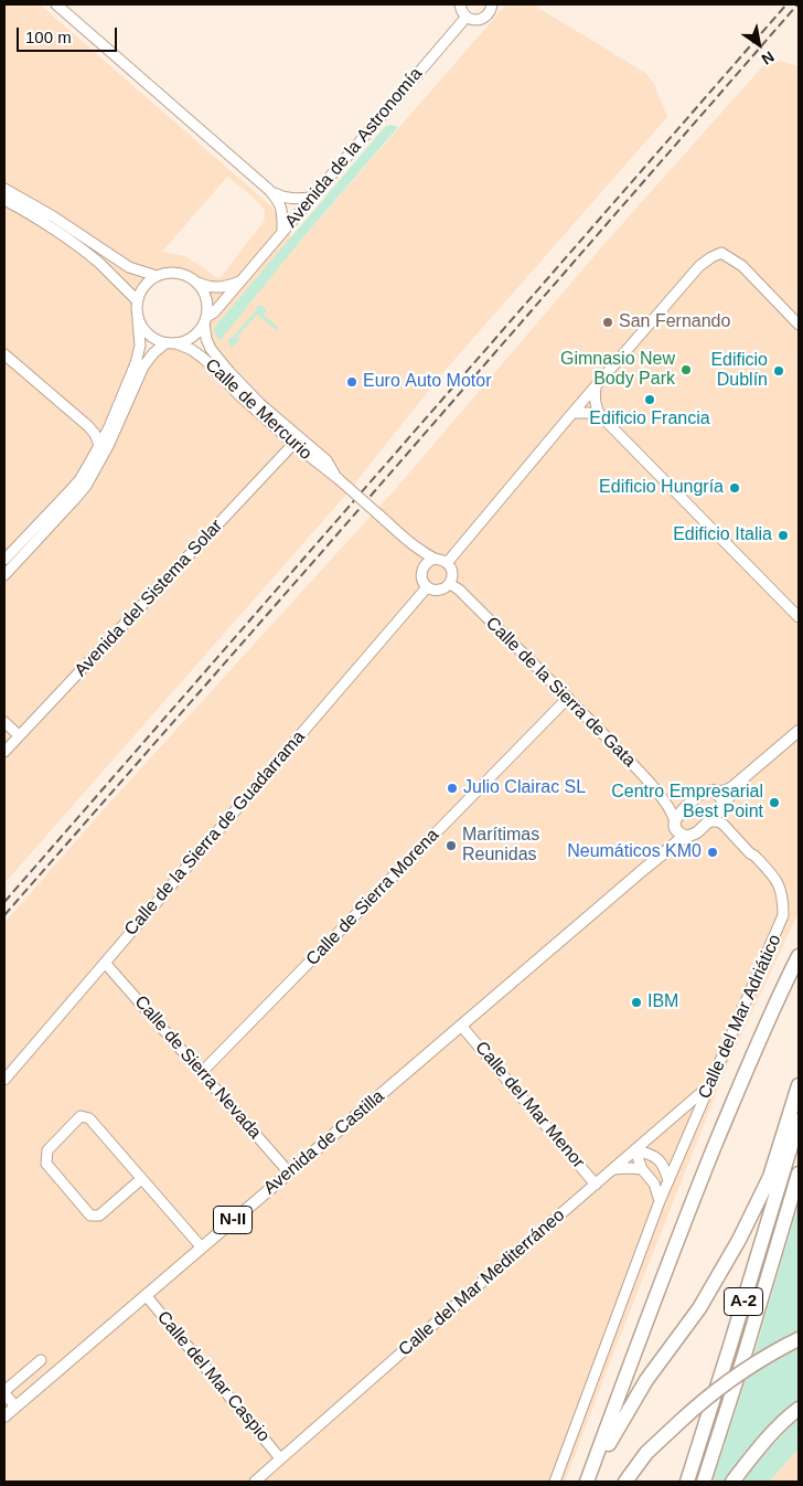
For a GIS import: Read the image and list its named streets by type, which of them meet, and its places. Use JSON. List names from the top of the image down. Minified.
{"streets":{"highway":["A-2"],"main road":["Avenida de Castilla","N-II"],"street":["Avenida de la Astronomía","Calle de Mercurio","Avenida del Sistema Solar","Calle de la Sierra de Gata","Calle de la Sierra de Guadarrama","Calle de Sierra Morena","Calle del Mar Adriático","Calle de Sierra Nevada","Calle del Mar Menor","Calle del Mar Mediterráneo","Calle del Mar Caspio"]},"crossings":[["Avenida de la Astronomía","Calle de Mercurio"],["Calle de Mercurio","Avenida del Sistema Solar"],["Calle de la Sierra de Gata","Calle de la Sierra de Guadarrama"],["Calle de la Sierra de Gata","Calle de Sierra Morena"],["Calle de la Sierra de Gata","Avenida de Castilla"],["Calle de la Sierra de Gata","N-II"],["Calle de la Sierra de Guadarrama","Calle de Sierra Nevada"],["Calle de Sierra Morena","Calle de Sierra Nevada"],["Calle del Mar Adriático","N-II"],["Calle del Mar Adriático","Calle del Mar Mediterráneo"],["Calle de Sierra Nevada","Avenida de Castilla"],["Calle del Mar Menor","Avenida de Castilla"],["Calle del Mar Menor","Calle del Mar Mediterráneo"],["Avenida de Castilla","N-II"],["Avenida de Castilla","Calle del Mar Caspio"],["Calle del Mar Mediterráneo","Calle del Mar Caspio"]],"places":["San Fernando","Gimnasio New Body Park","Edificio Dublín","Euro Auto Motor","Edificio Francia","Edificio Hungría","Edificio Italia","Julio Clairac SL","Centro Empresarial Best Point","Marítimas Reunidas","Neumáticos KM0","IBM"],"scale_bar":"100 m","north":"bottom right"}
